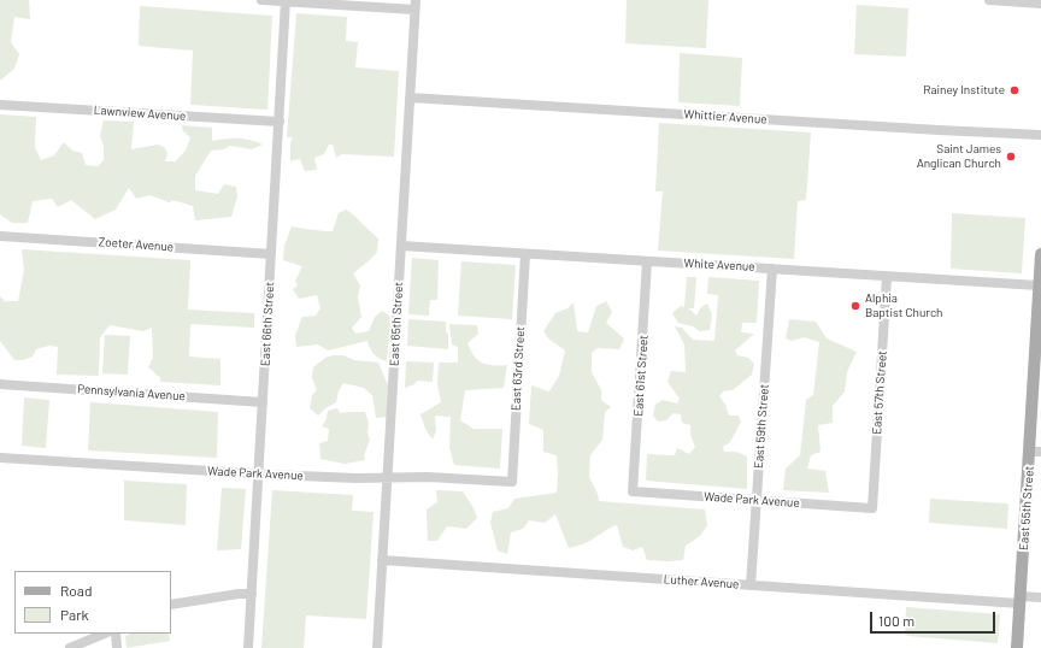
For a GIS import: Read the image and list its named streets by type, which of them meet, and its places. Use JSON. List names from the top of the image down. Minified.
{"streets":{"main road":["East 55th Street"],"street":["Lawnview Avenue","Whittier Avenue","Zoeter Avenue","White Avenue","East 66th Street","East 65th Street","East 63rd Street","East 61st Street","Pennsylvania Avenue","East 57th Street","East 59th Street","Wade Park Avenue","Luther Avenue"]},"crossings":[["Lawnview Avenue","East 66th Street"],["Whittier Avenue","East 65th Street"],["Zoeter Avenue","East 66th Street"],["White Avenue","East 65th Street"],["White Avenue","East 63rd Street"],["White Avenue","East 61st Street"],["White Avenue","East 57th Street"],["White Avenue","East 59th Street"],["White Avenue","East 55th Street"],["East 66th Street","Pennsylvania Avenue"],["East 66th Street","Wade Park Avenue"],["East 65th Street","Wade Park Avenue"],["East 65th Street","Luther Avenue"],["East 63rd Street","Wade Park Avenue"],["East 61st Street","Wade Park Avenue"],["East 57th Street","Wade Park Avenue"],["East 59th Street","Wade Park Avenue"],["East 59th Street","Luther Avenue"],["East 55th Street","Luther Avenue"]],"places":["Rainey Institute","Saint James Anglican Church","Alphia Baptist Church"],"legend":["Road","Park"],"scale_bar":"100 m"}
